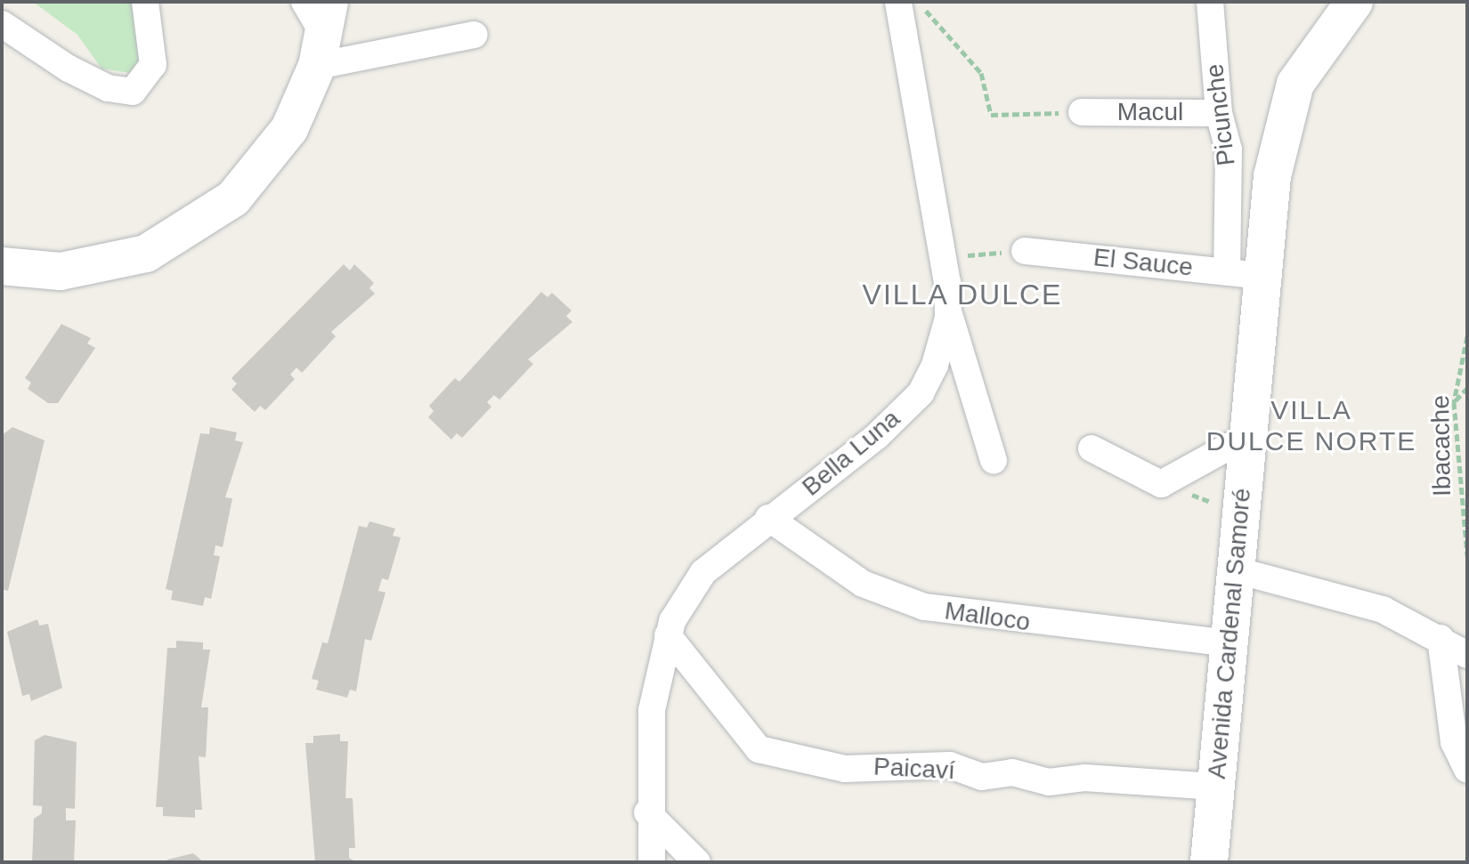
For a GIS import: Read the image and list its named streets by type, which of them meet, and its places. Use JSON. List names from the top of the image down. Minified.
{"streets":{"street":["Macul","Picunche","El Sauce","Bella Luna","Malloco","Avenida Cardenal Samoré","Paicaví"],"path":["Ibacache"]},"crossings":[["Macul","Picunche"],["Picunche","El Sauce"],["Picunche","Avenida Cardenal Samoré"],["El Sauce","Avenida Cardenal Samoré"],["Bella Luna","Malloco"],["Bella Luna","Paicaví"],["Malloco","Avenida Cardenal Samoré"],["Avenida Cardenal Samoré","Paicaví"]],"districts":["VILLA DULCE","VILLA DULCE NORTE"]}
